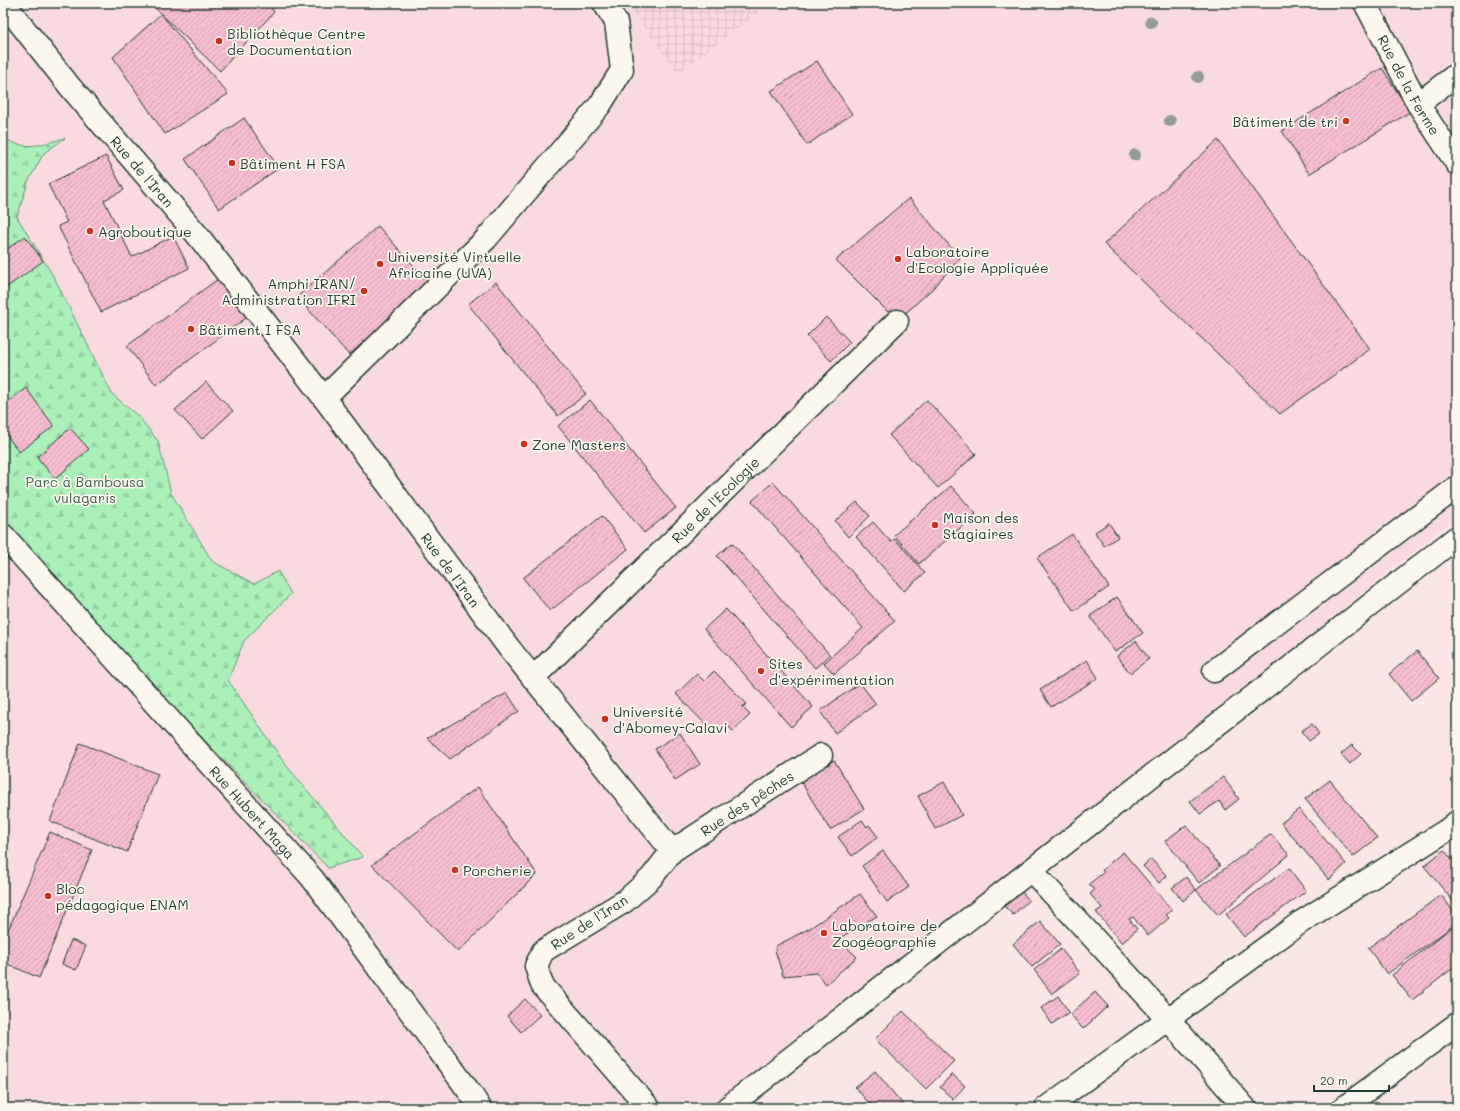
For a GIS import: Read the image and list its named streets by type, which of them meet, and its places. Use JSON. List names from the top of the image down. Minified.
{"streets":{"street":["Rue de la Ferme","Rue de l'Iran","Rue de l'Ecologie","Rue des pêches","Rue Hubert Maga"]},"crossings":[["Rue de l'Iran","Rue de l'Ecologie"],["Rue de l'Iran","Rue des pêches"]],"parks":["Parc à Bambousa vulagaris"],"places":["Bibliothèque Centre de Documentation","Bâtiment de tri","Bâtiment H FSA","Agroboutique","Laboratoire d'Ecologie Appliquée","Université Virtuelle Africaine (UVA)","Amphi IRAN/ Administration IFRI","Bâtiment I FSA","Zone Masters","Maison des Stagiaires","Sites d'expérimentation","Université d'Abomey-Calavi","Porcherie","Bloc pédagogique ENAM","Laboratoire de Zoogéographie"],"scale_bar":"20 m"}
